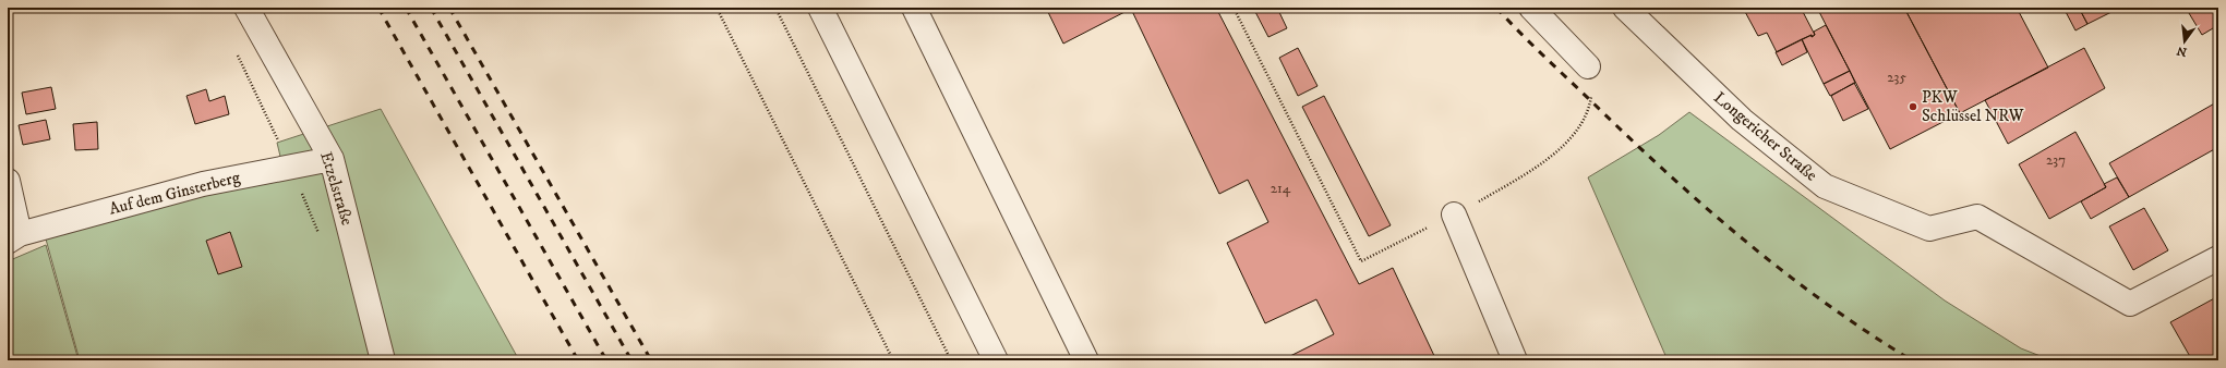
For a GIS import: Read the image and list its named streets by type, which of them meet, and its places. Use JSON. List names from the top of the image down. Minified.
{"streets":{"street":["Longericher Straße","Etzelstraße","Auf dem Ginsterberg"]},"crossings":[["Etzelstraße","Auf dem Ginsterberg"]],"places":["PKW Schlüssel NRW"],"house_numbers":["235","237","214"],"north":"bottom"}
